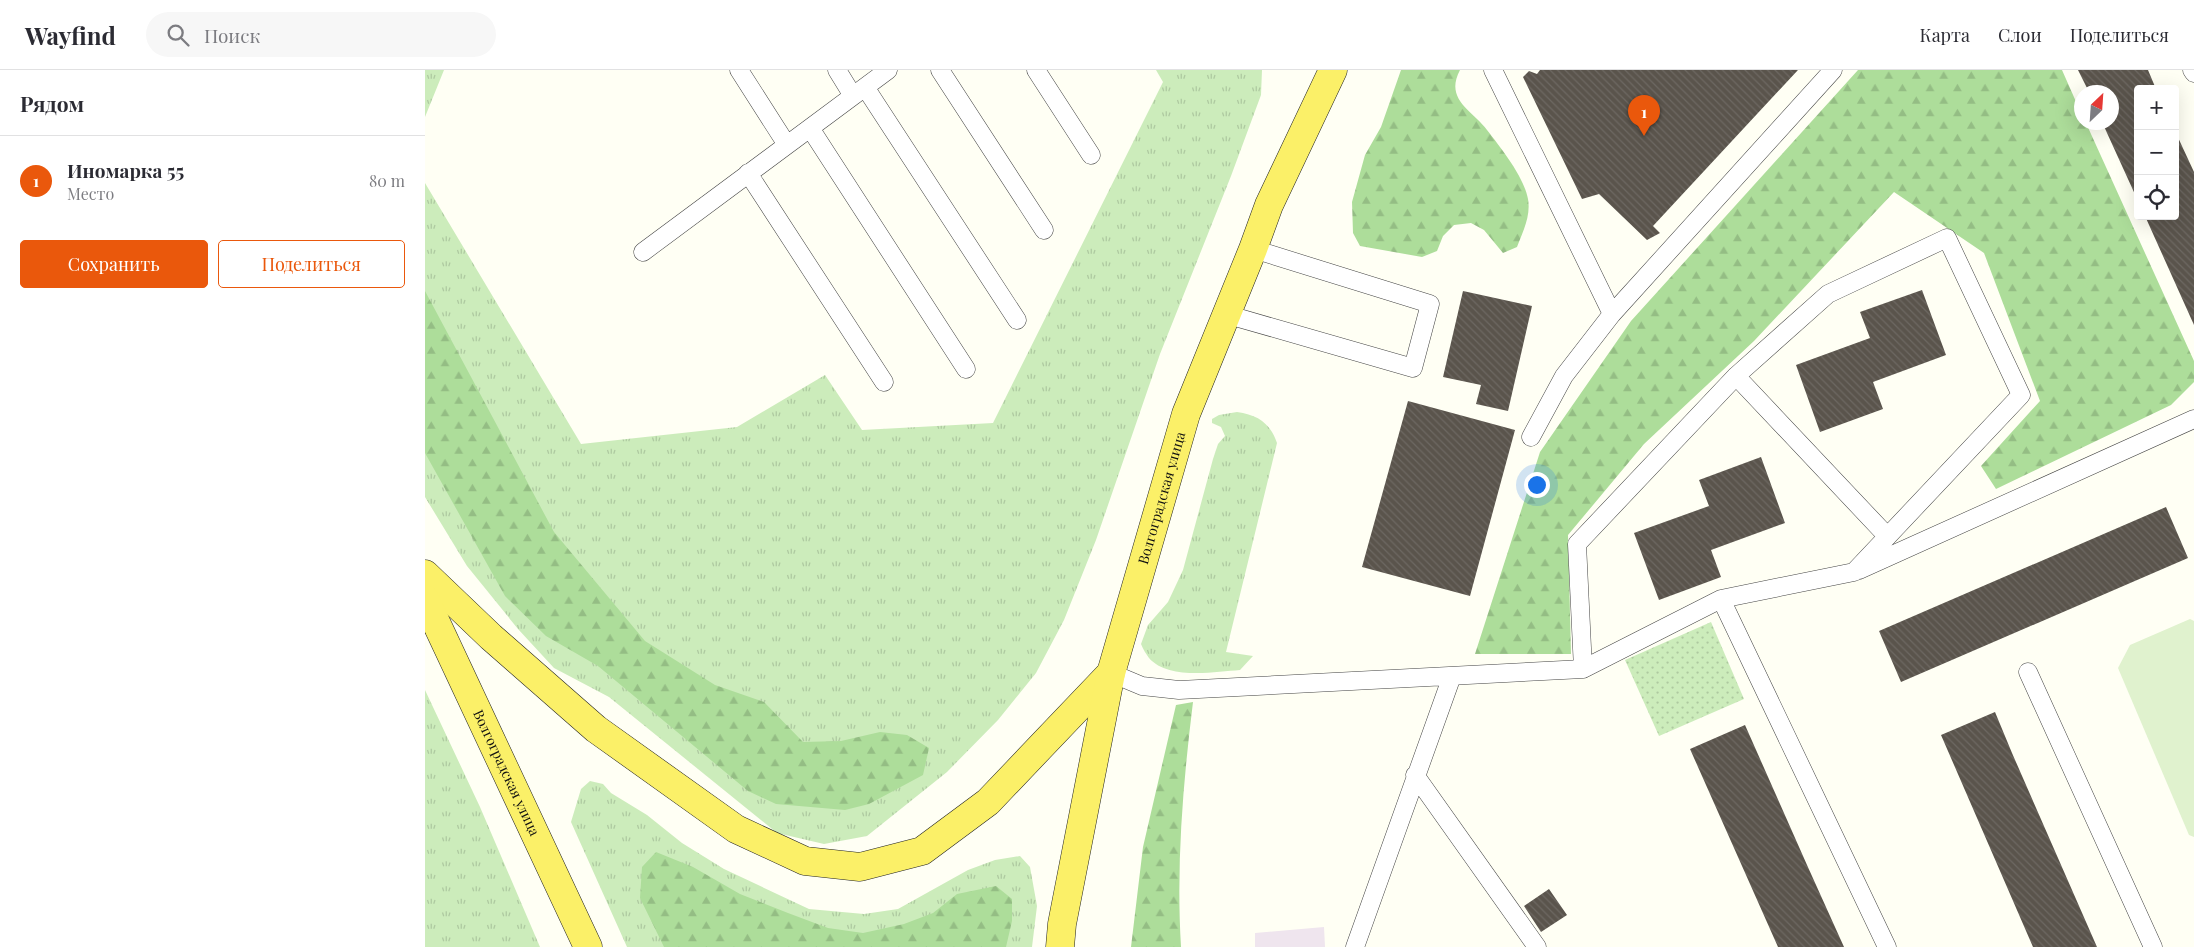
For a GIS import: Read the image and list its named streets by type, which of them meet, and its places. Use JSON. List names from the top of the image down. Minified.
{"streets":{"main road":["Волгоградская улица"]},"north":"top right","page":{"header":"Wayfind","search":"Поиск","nav":["Карта","Слои","Поделиться"],"heading":"Рядом","map_buttons":["+","−"],"pins":"1","list":[{"mark":"1","name":"Иномарка 55","note":"Место","value":"80 m"}],"buttons":["Сохранить","Поделиться"]}}
